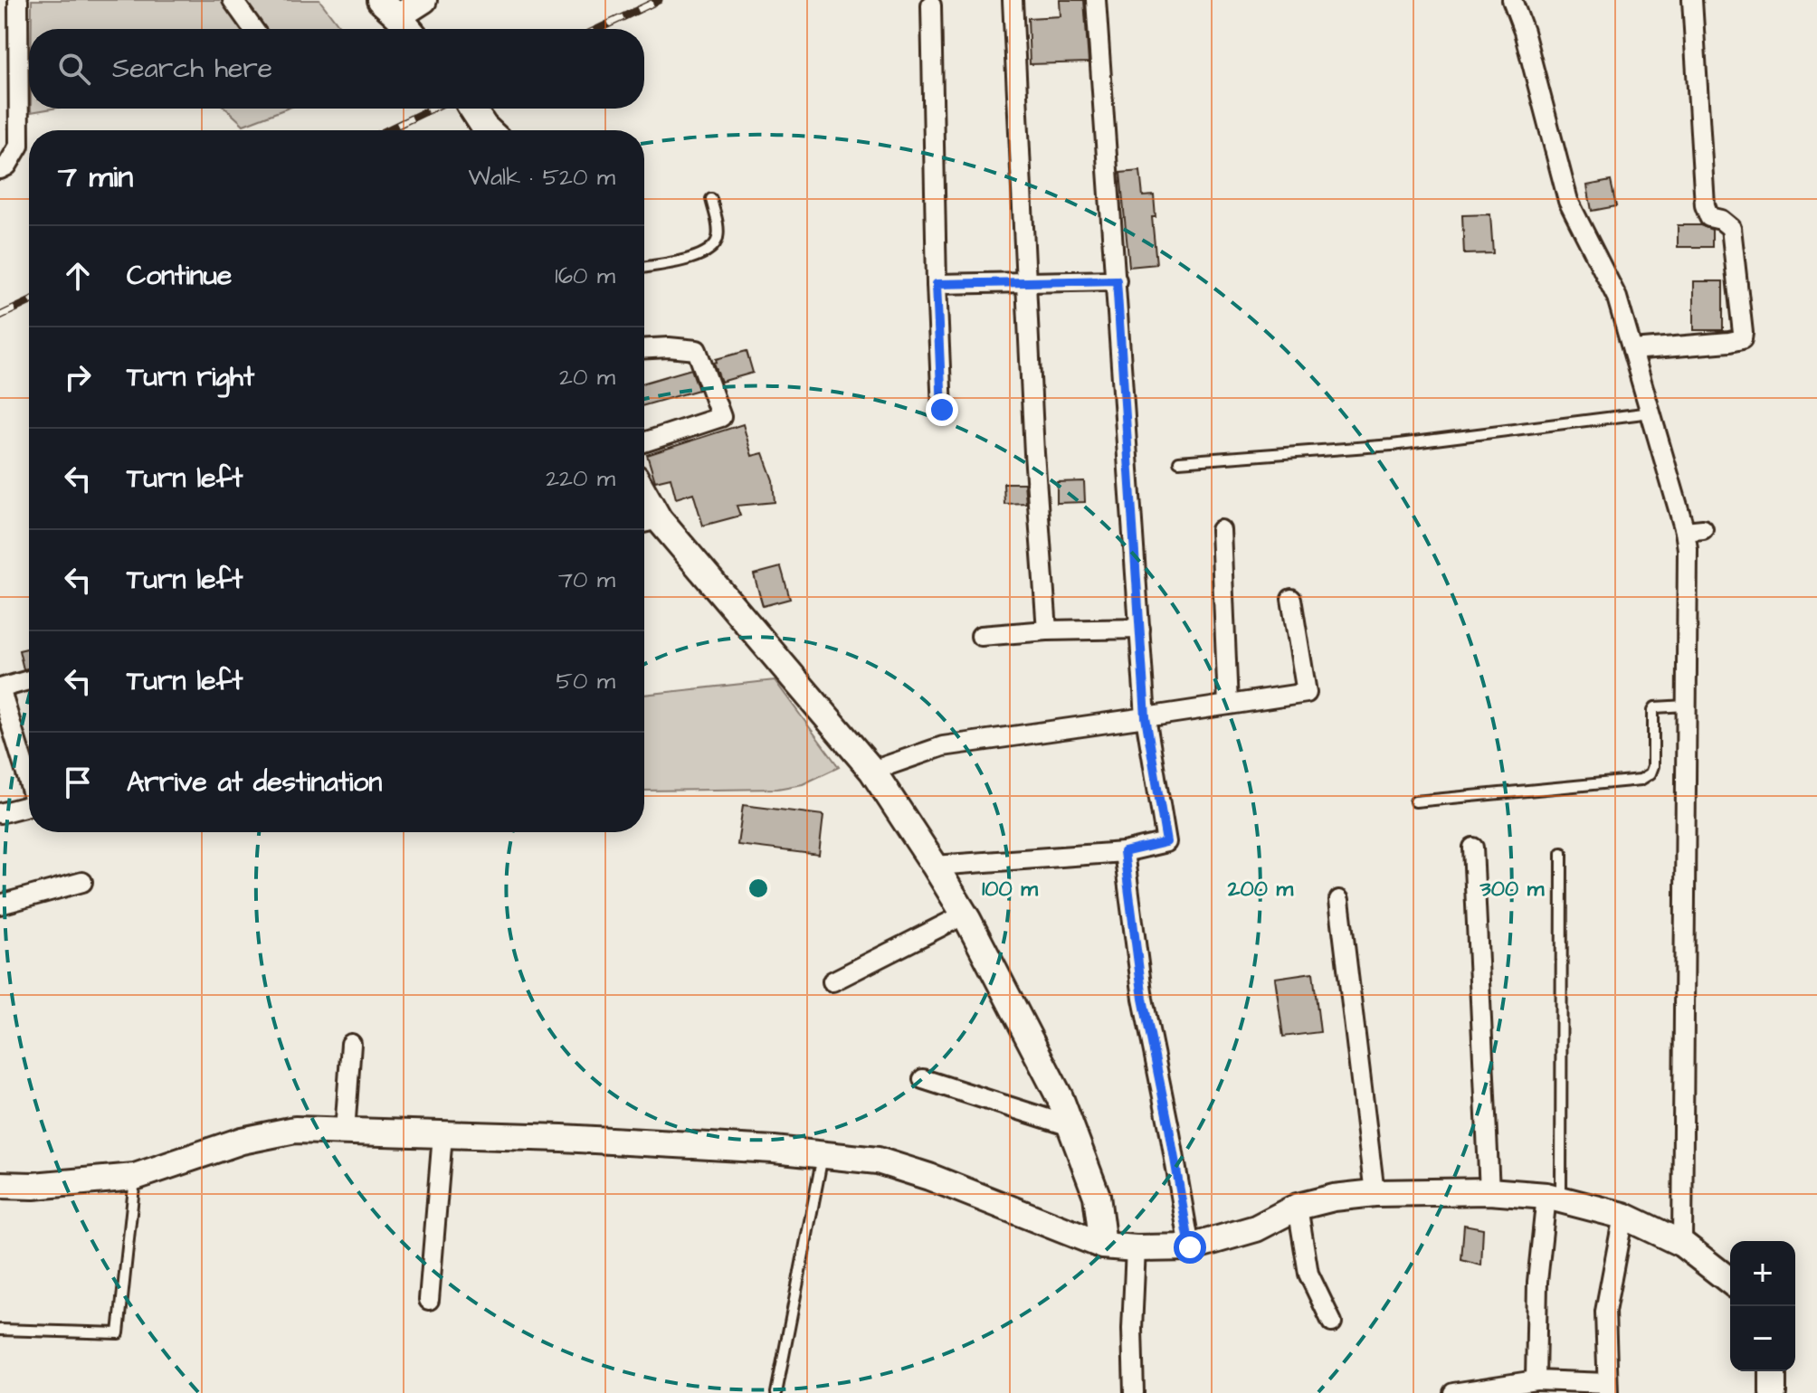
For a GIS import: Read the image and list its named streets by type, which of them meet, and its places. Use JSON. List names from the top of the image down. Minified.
{"page":{"search":"Search here","heading":["7 min","Walk · 520 m"],"list":[["Continue","160 m"],["Turn right","20 m"],["Turn left","220 m"],["Turn left","70 m"],["Turn left","50 m"],"Arrive at destination"],"map_buttons":["+","−"]},"rings":["100 m","200 m","300 m"]}
